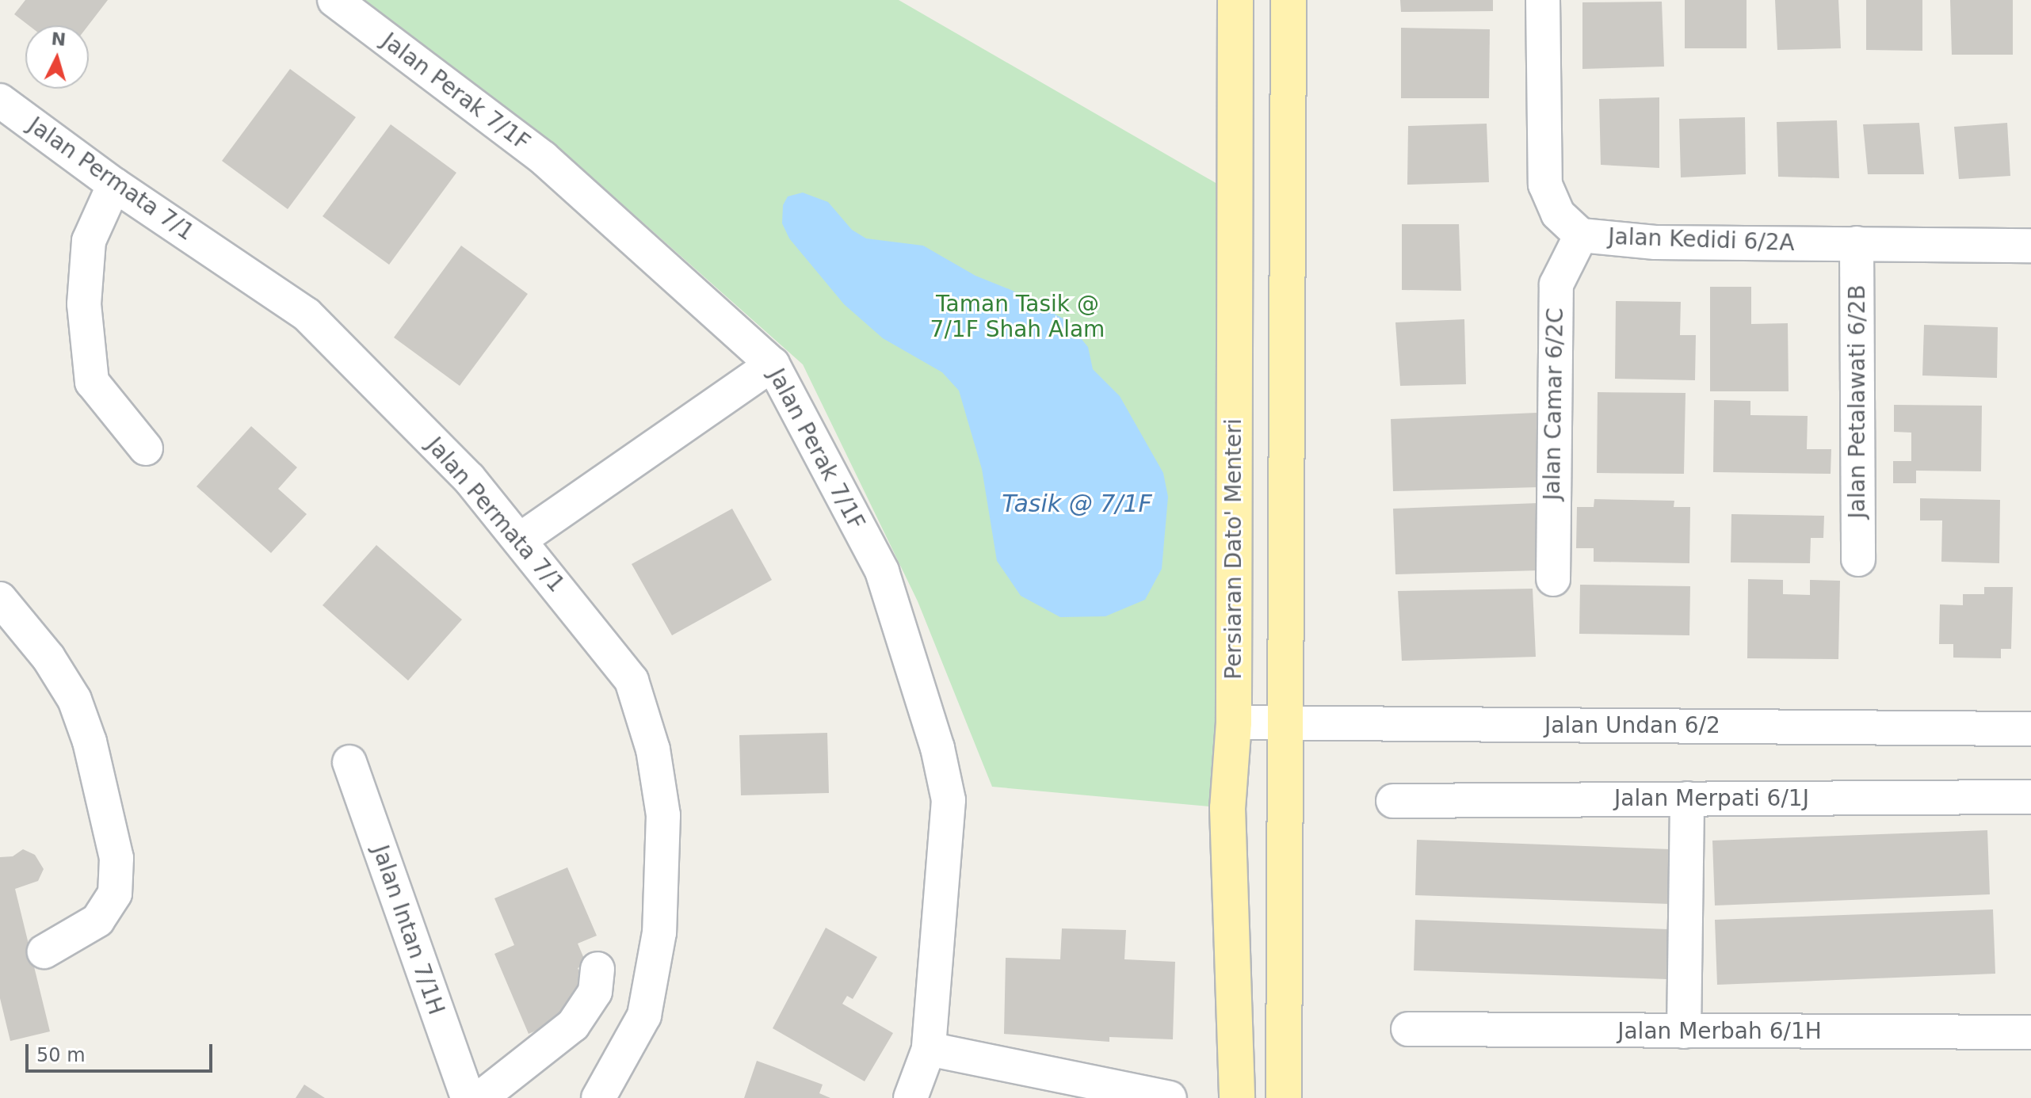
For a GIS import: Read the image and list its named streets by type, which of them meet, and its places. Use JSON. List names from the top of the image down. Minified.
{"streets":{"main road":["Persiaran Dato' Menteri"],"street":["Jalan Perak 7/1F","Jalan Permata 7/1","Jalan Kedidi 6/2A","Jalan Petalawati 6/2B","Jalan Camar 6/2C","Jalan Undan 6/2","Jalan Merpati 6/1J","Jalan Intan 7/1H","Jalan Merbah 6/1H"]},"crossings":[["Jalan Kedidi 6/2A","Jalan Petalawati 6/2B"],["Jalan Kedidi 6/2A","Jalan Camar 6/2C"],["Persiaran Dato' Menteri","Jalan Undan 6/2"]],"water":["Tasik @ 7/1F"],"parks":["Taman Tasik @ 7/1F Shah Alam"],"scale_bar":"50 m","north":"top"}
